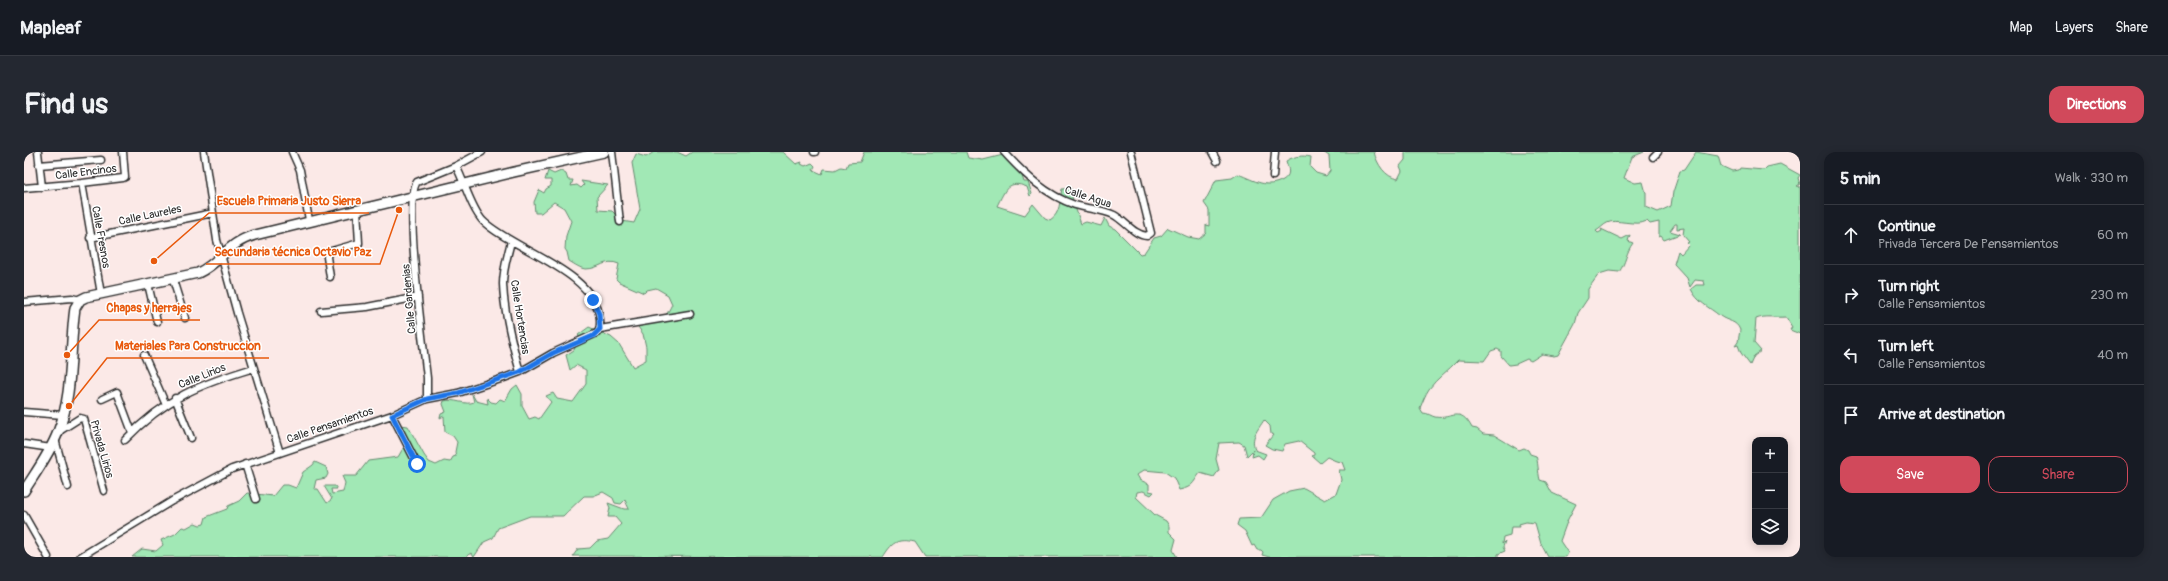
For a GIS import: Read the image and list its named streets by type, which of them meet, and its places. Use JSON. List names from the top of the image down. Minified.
{"streets":{"street":["Calle Encinos","Calle Agua","Calle Laureles","Calle Fresnos","Calle Gardenias","Calle Hortencias","Calle Lirios","Calle Pensamientos","Privada Lirios"]},"crossings":[["Calle Encinos","Calle Fresnos"],["Calle Laureles","Calle Fresnos"],["Calle Gardenias","Calle Pensamientos"],["Calle Hortencias","Calle Pensamientos"]],"places":["Secundaria técnica Octavio Paz","Escuela Primaria Justo Sierra","Chapas y herrajes","Materiales Para Construccion"],"page":{"header":"Mapleaf","nav":["Map","Layers","Share"],"buttons":["Directions",["Save","Share"]],"title":"Find us","heading":["5 min","Walk · 330 m"],"list":[["Continue","Privada Tercera De Pensamientos","60 m"],["Turn right","Calle Pensamientos","230 m"],["Turn left","Calle Pensamientos","40 m"],"Arrive at destination"],"map_buttons":["+","−"]}}
